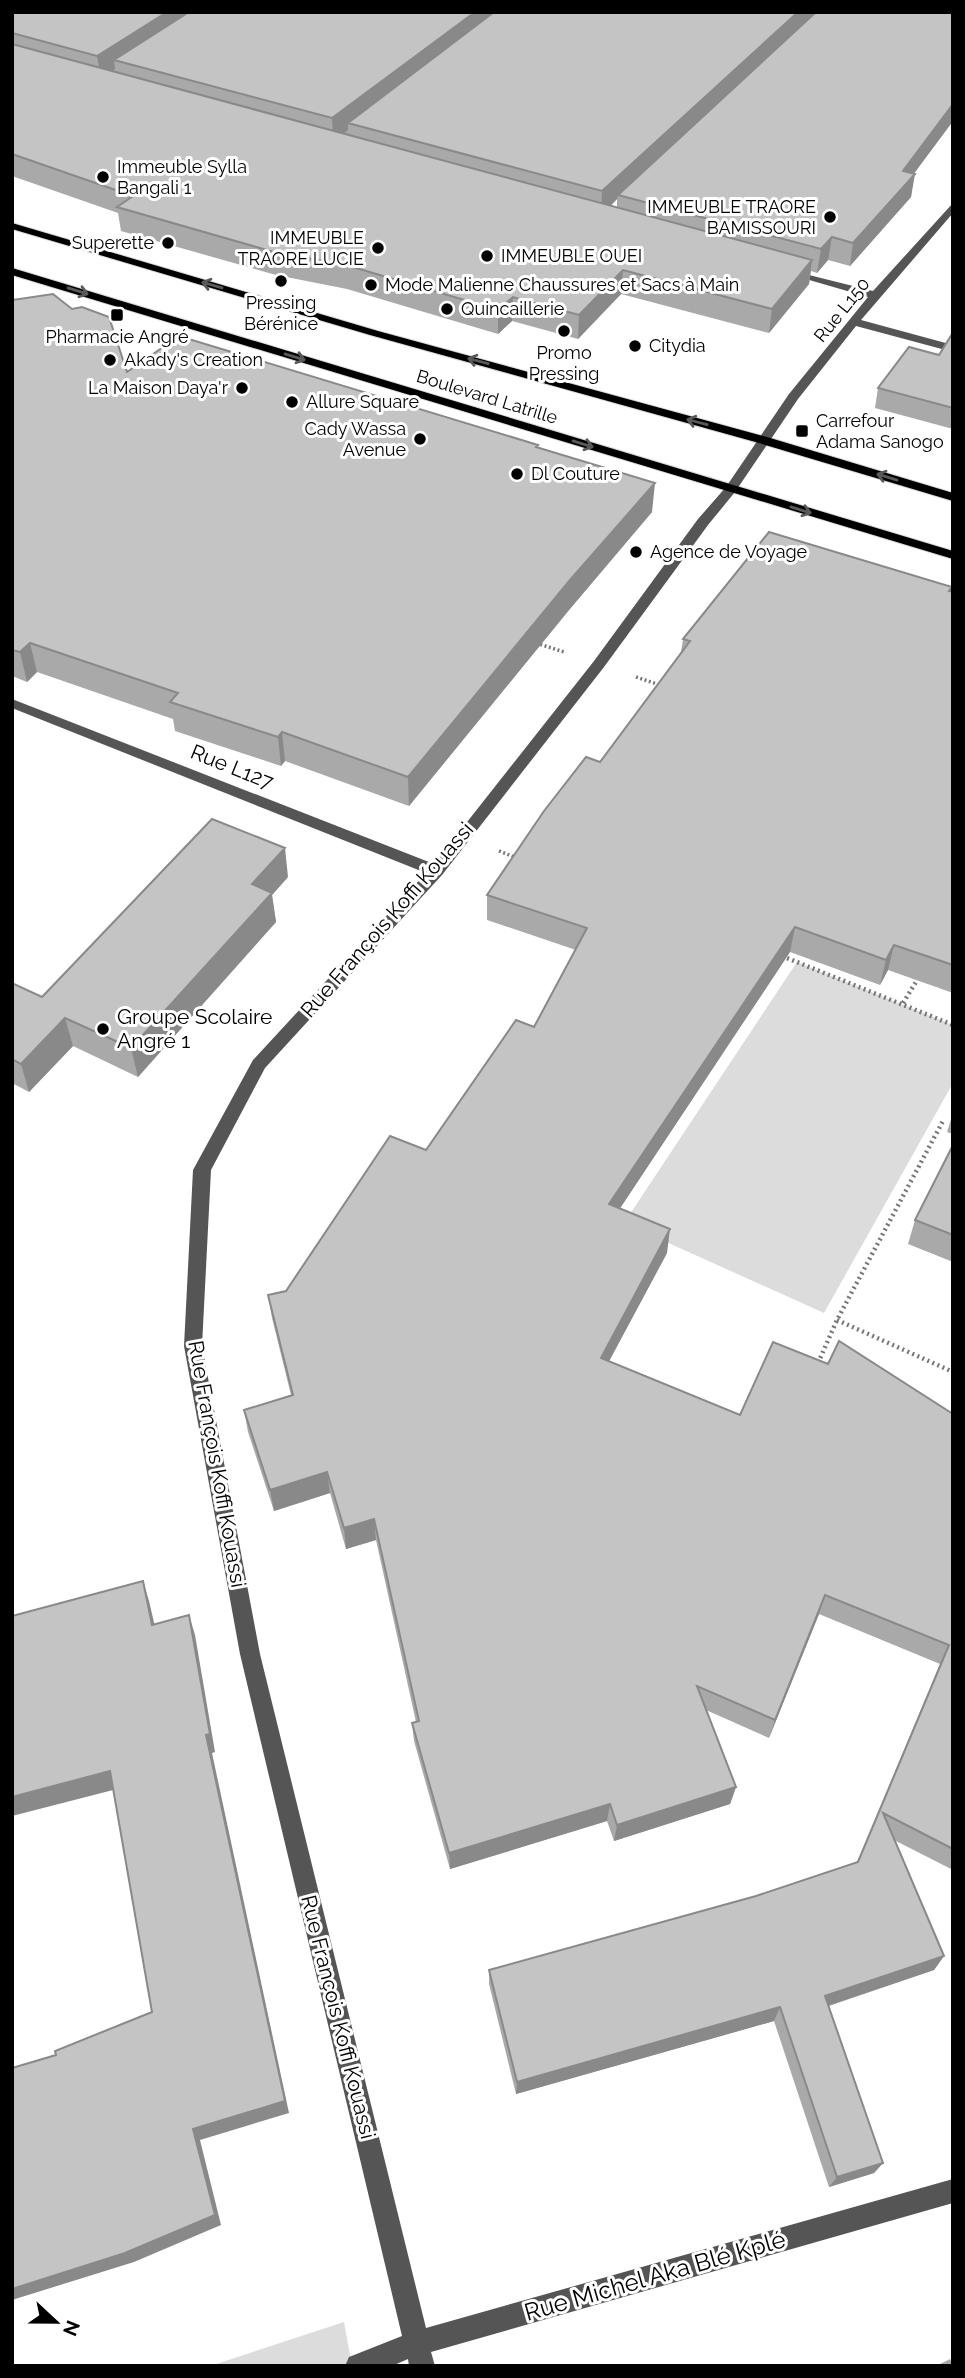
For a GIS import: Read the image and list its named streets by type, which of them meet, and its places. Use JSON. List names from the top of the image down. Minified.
{"streets":{"main road":["Boulevard Latrille"],"street":["Rue L150","Rue L127","Rue François Koffi Kouassi","Rue Michel Aka Blé Kplé"]},"crossings":[["Rue L150","Boulevard Latrille"],["Rue L150","Rue François Koffi Kouassi"],["Boulevard Latrille","Rue François Koffi Kouassi"],["Rue L127","Rue François Koffi Kouassi"],["Rue François Koffi Kouassi","Rue Michel Aka Blé Kplé"]],"places":{"other":["Immeuble Sylla Bangali 1","IMMEUBLE TRAORE BAMISSOURI","Superette","IMMEUBLE TRAORE LUCIE","IMMEUBLE OUEI","Pressing Bérénice","Mode Malienne Chaussures et Sacs à Main","Quincaillerie","Promo Pressing","Citydia","Akady's Creation","La Maison Daya'r","Allure Square","Cady Wassa Avenue","Dl Couture","Agence de Voyage","Groupe Scolaire Angré 1"],"transit":["Pharmacie Angré","Carrefour Adama Sanogo"]},"north":"right"}
